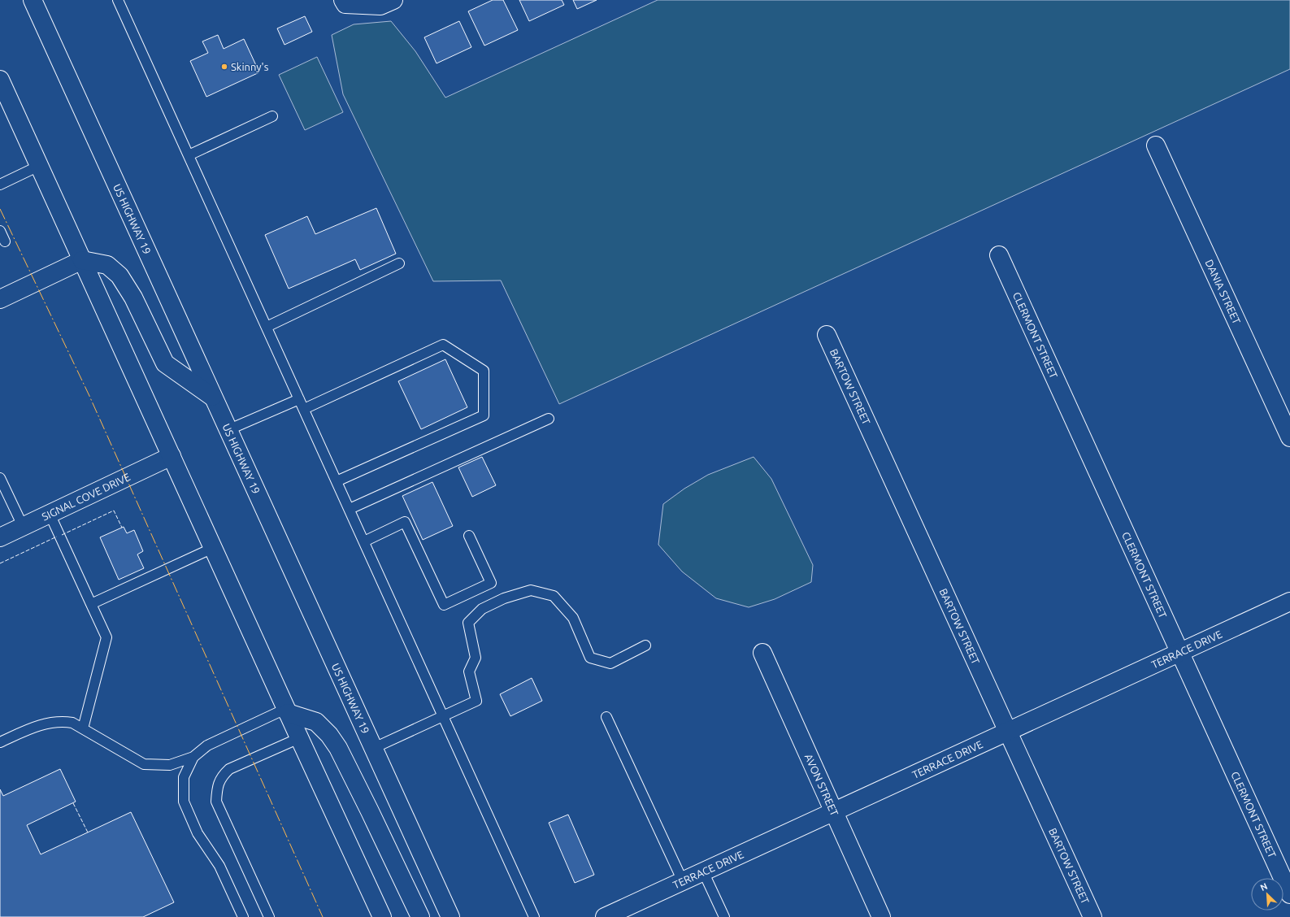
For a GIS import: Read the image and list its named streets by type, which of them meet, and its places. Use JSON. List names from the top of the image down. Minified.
{"streets":{"main road":["US HIGHWAY 19","DANIA STREET","CLERMONT STREET","BARTOW STREET","SIGNAL COVE DRIVE","TERRACE DRIVE","AVON STREET"]},"crossings":[["CLERMONT STREET","TERRACE DRIVE"],["BARTOW STREET","TERRACE DRIVE"],["TERRACE DRIVE","AVON STREET"]],"places":["Skinny's"],"north":"top left"}
